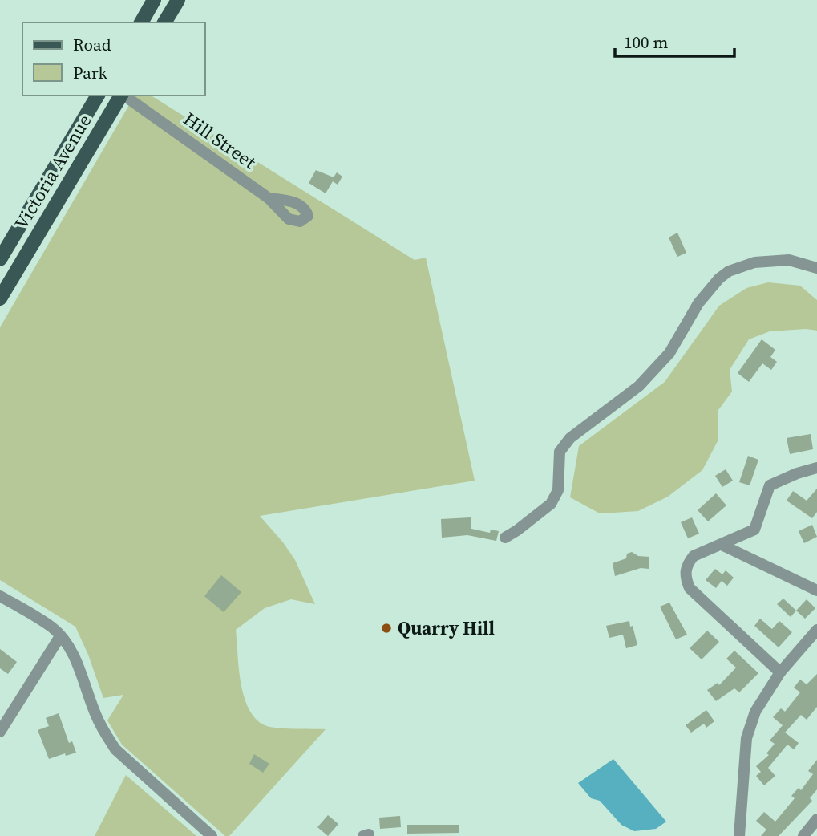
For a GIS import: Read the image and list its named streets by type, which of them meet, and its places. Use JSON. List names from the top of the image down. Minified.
{"streets":{"main road":["Victoria Avenue"],"street":["Hill Street"]},"places":["Quarry Hill"],"legend":["Road","Park"],"scale_bar":"100 m"}
